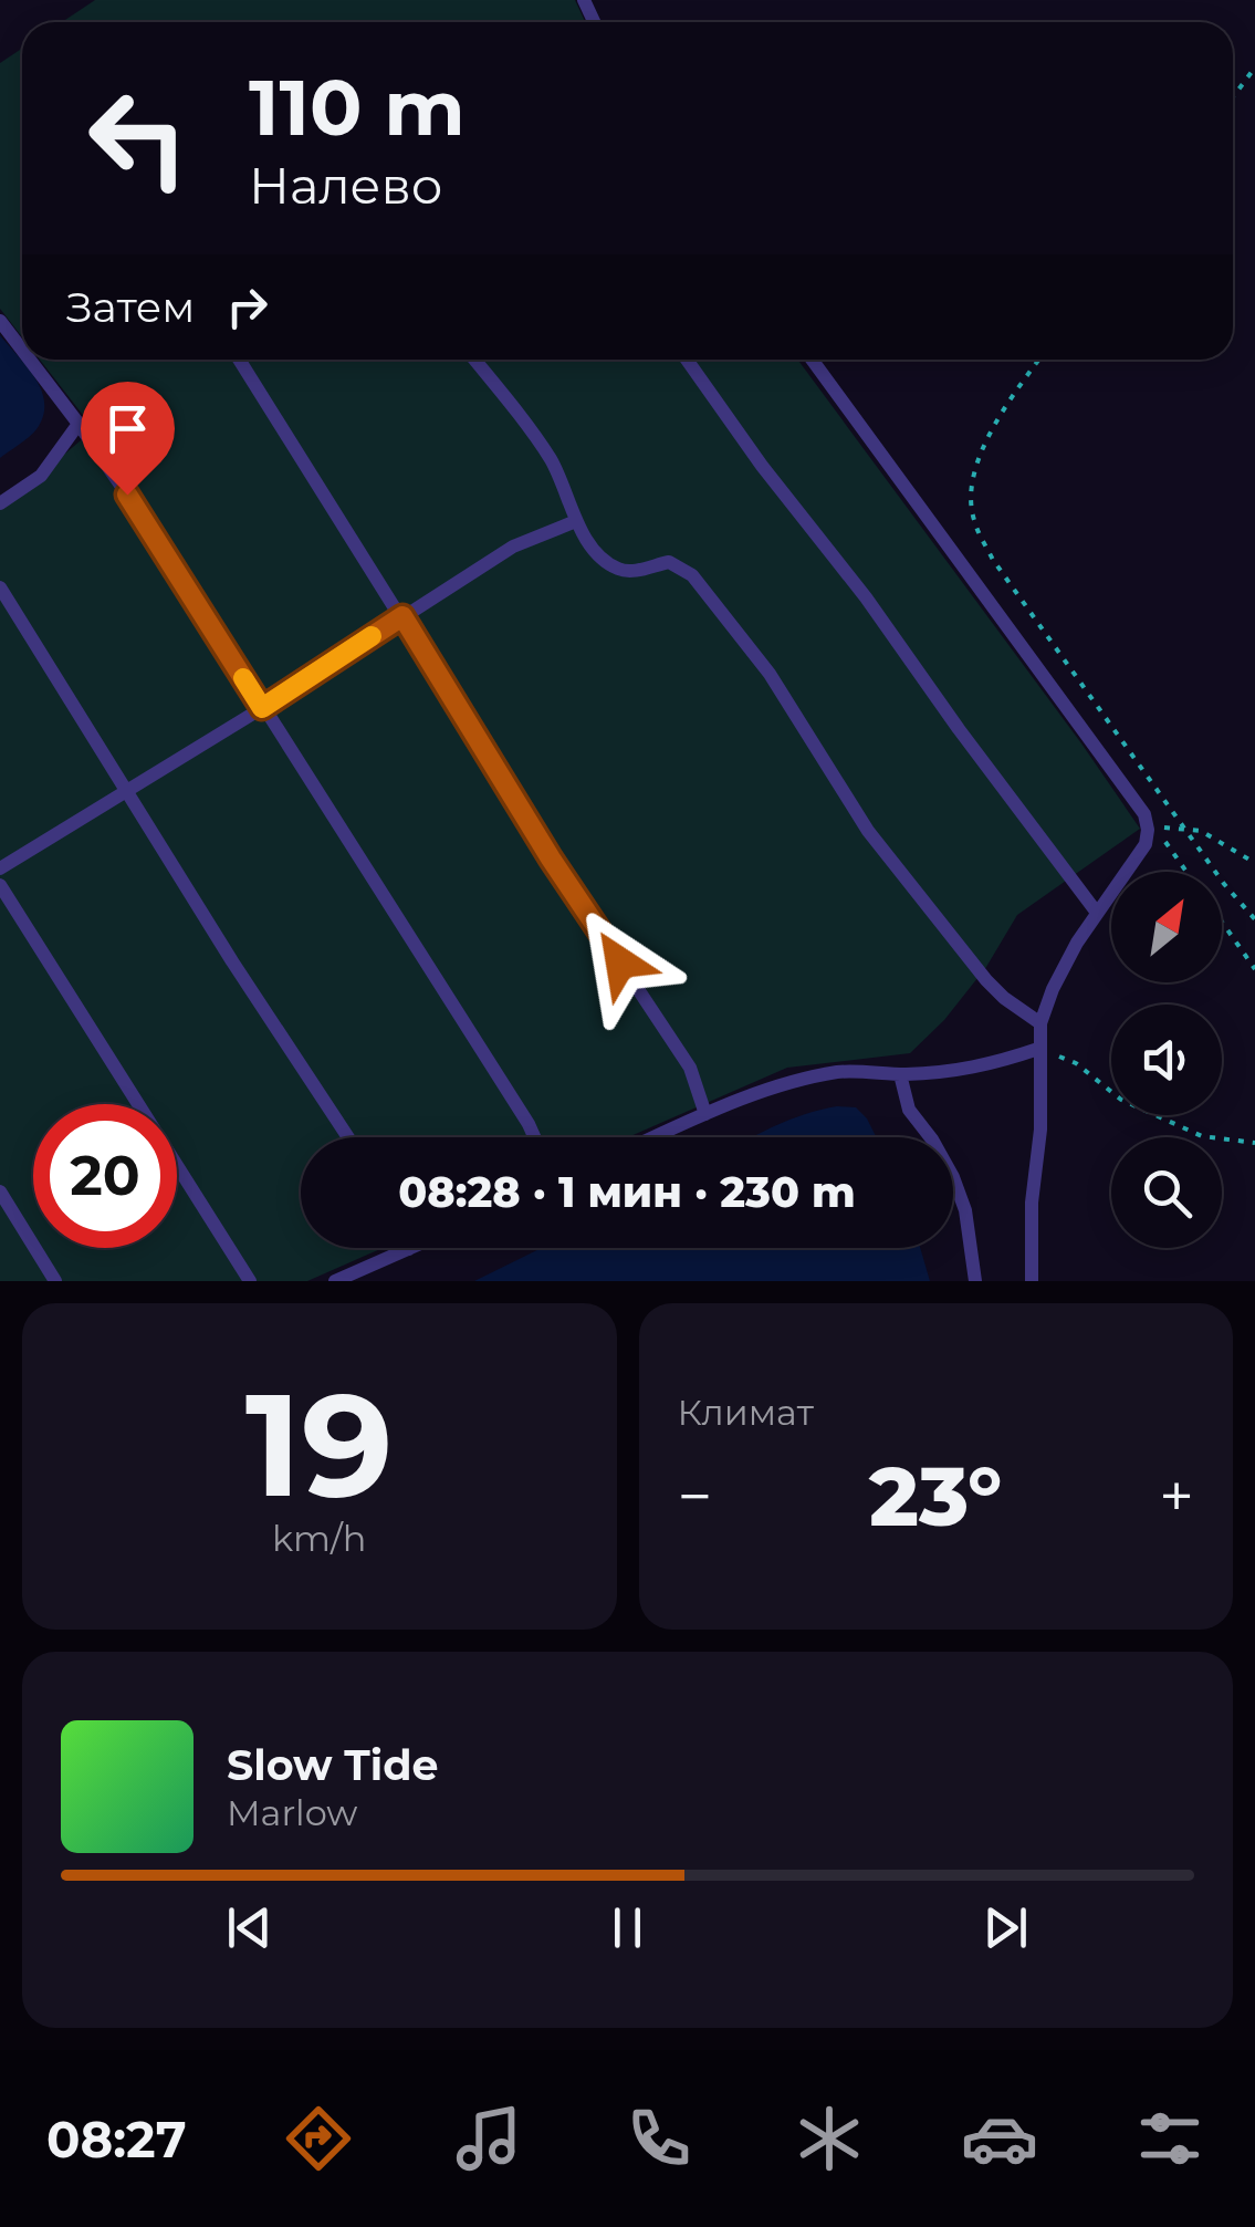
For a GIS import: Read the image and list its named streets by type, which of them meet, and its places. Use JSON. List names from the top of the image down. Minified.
{"north":"top right","page":{"turn":["110 m","Налево"],"then":"Затем","limit":"20","trip":"08:28 · 1 мин · 230 m","tile":[["19","km/h"],"Климат"],"heat":["−","23°","+"],"song":["Slow Tide","Marlow"],"tabs":"08:27"}}
